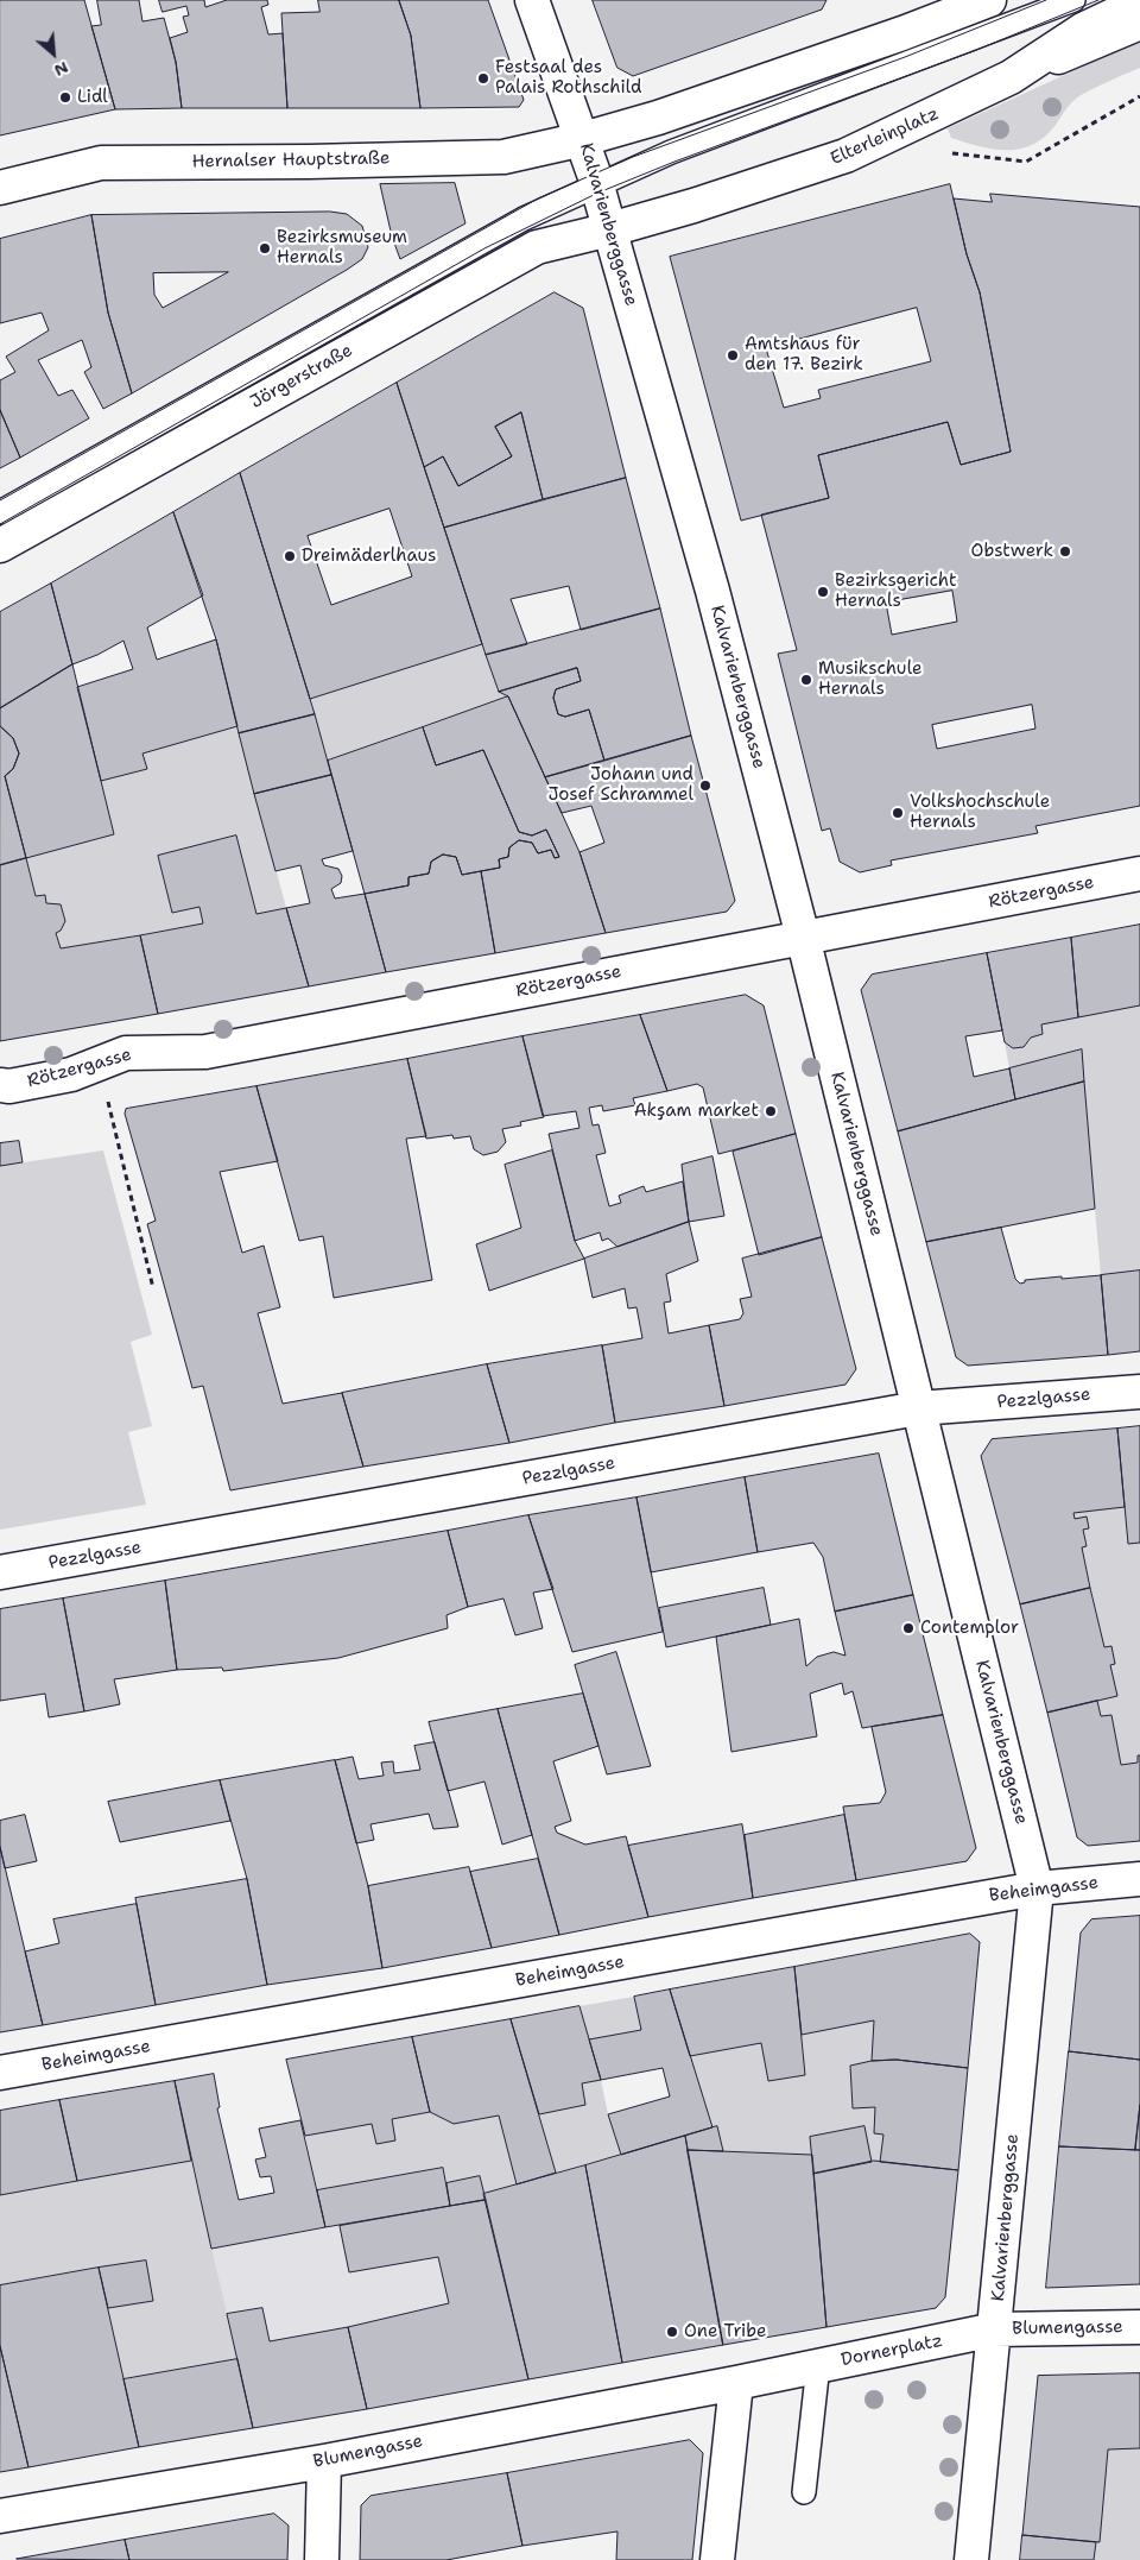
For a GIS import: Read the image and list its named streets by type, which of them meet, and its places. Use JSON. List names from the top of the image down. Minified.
{"streets":{"street":["Elterleinplatz","Hernalser Hauptstraße","Kalvarienberggasse","Jörgerstraße","Rötzergasse","Pezzlgasse","Beheimgasse","Blumengasse","Dornerplatz"]},"crossings":[["Elterleinplatz","Kalvarienberggasse"],["Elterleinplatz","Jörgerstraße"],["Hernalser Hauptstraße","Kalvarienberggasse"],["Kalvarienberggasse","Jörgerstraße"],["Kalvarienberggasse","Rötzergasse"],["Kalvarienberggasse","Pezzlgasse"],["Kalvarienberggasse","Beheimgasse"],["Kalvarienberggasse","Blumengasse"],["Kalvarienberggasse","Dornerplatz"],["Blumengasse","Dornerplatz"]],"places":["Festsaal des Palais Rothschild","Lidl","Bezirksmuseum Hernals","Amtshaus für den 17. Bezirk","Obstwerk","Dreimäderlhaus","Bezirksgericht Hernals","Musikschule Hernals","Johann und Josef Schrammel","Volkshochschule Hernals","Akşam market","Contemplor","One Tribe"],"north":"bottom right"}
